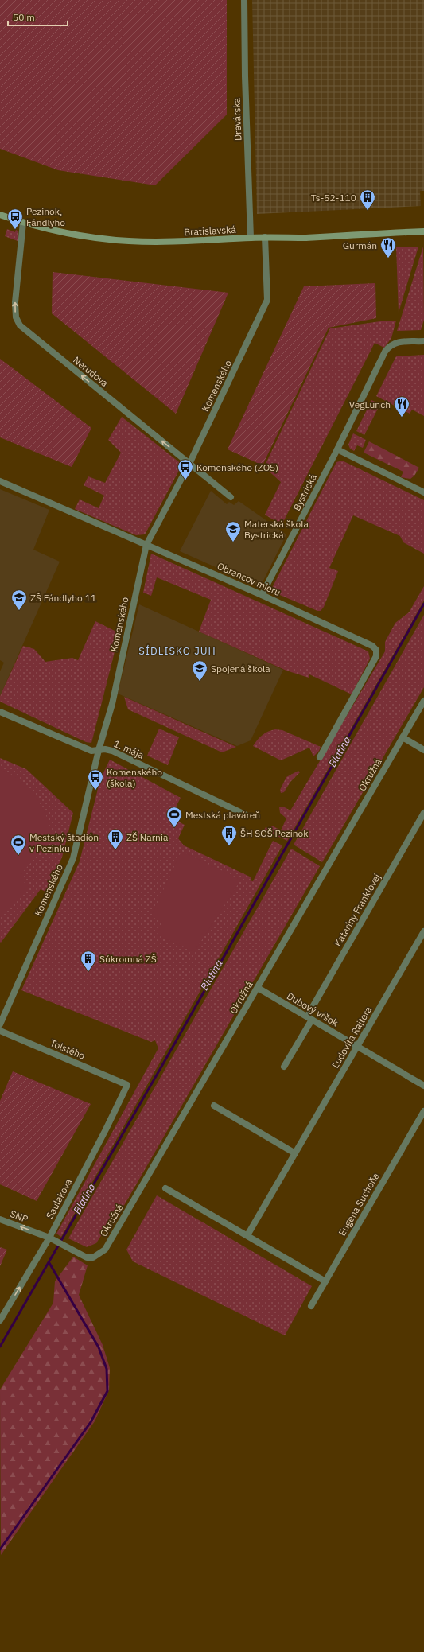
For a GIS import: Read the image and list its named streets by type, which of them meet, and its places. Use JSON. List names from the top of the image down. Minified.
{"streets":{"main road":["Bratislavská"],"street":["Drevárska","Nerudova","Komenského","Bystrická","Obrancov mieru","1. mája","Okružná","Kataríny Franklovej","Dubový vŕšok","Ľudovíta Rajtera","Tolstého","Saulakova","Eugena Suchoňa","SNP"]},"crossings":[["Drevárska","Bratislavská"],["Bratislavská","Nerudova"],["Bratislavská","Komenského"],["Nerudova","Komenského"],["Komenského","Obrancov mieru"],["Komenského","1. mája"],["Bystrická","Obrancov mieru"],["Okružná","Dubový vŕšok"],["Okružná","Saulakova"],["Okružná","SNP"],["Kataríny Franklovej","Dubový vŕšok"],["Dubový vŕšok","Ľudovíta Rajtera"],["Tolstého","Saulakova"],["Saulakova","SNP"]],"one_way":["Nerudova","Saulakova","SNP"],"districts":["SÍDLISKO JUH"],"water":["Blatina"],"places":{"building":["Ts-52-110","ŠH SOŠ Pezinok","ZŠ Narnia","Súkromná ZŠ"],"bus stop":["Pezinok, Fándlyho","Komenského (ZOS)","Komenského (škola)"],"restaurant":["Gurmán","VegLunch"],"school or university":["Materská škola Bystrická","ZŠ Fándlyho 11","Spojená škola"],"sports":["Mestská plaváreň","Mestský štadión v Pezinku"]},"scale_bar":"50 m"}
